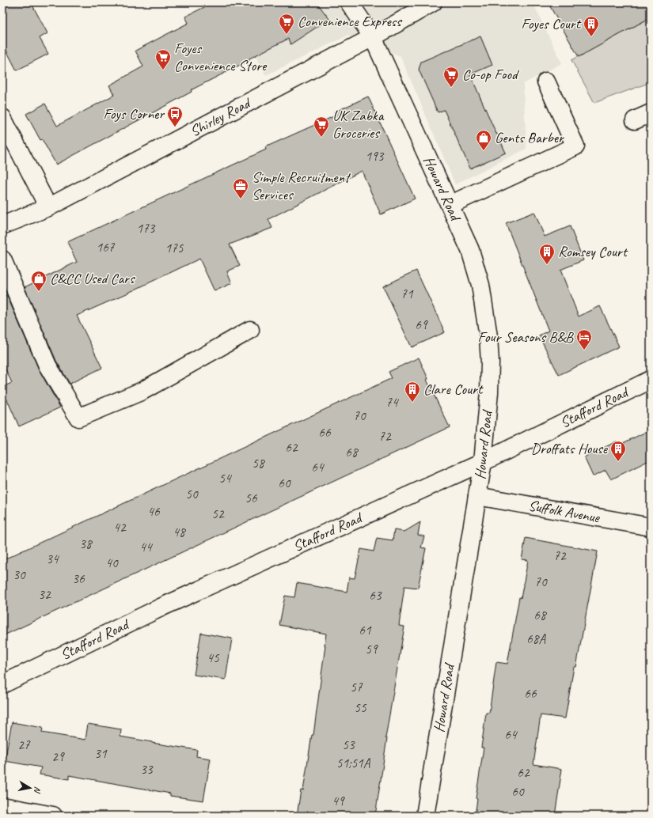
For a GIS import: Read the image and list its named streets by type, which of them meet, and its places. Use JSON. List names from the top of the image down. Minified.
{"streets":{"street":["Shirley Road","Howard Road","Stafford Road","Suffolk Avenue"]},"crossings":[["Shirley Road","Howard Road"],["Howard Road","Stafford Road"],["Howard Road","Suffolk Avenue"]],"places":{"supermarket":["Convenience Express","Foyes Convenience Store","Co-op Food","UK Zabka Groceries"],"building":["Foyes Court","Romsey Court","Clare Court","Droffats House"],"bus stop":["Foys Corner"],"shop":["Gents Barber","C&CC Used Cars"],"office":["Simple Recruitment Services"],"hotel":["Four Seasons B&B"]},"house_numbers":["193","173","167","175","71","69","74","70","66","72","62","68","58","64","54","60","50","56","46","52","42","48","38","44","72","34","40","30","36","70","32","63","68","61","68A","59","45","57","66","55","64","27","53","31","29","51;51A","33","62","60","49"],"north":"right"}
